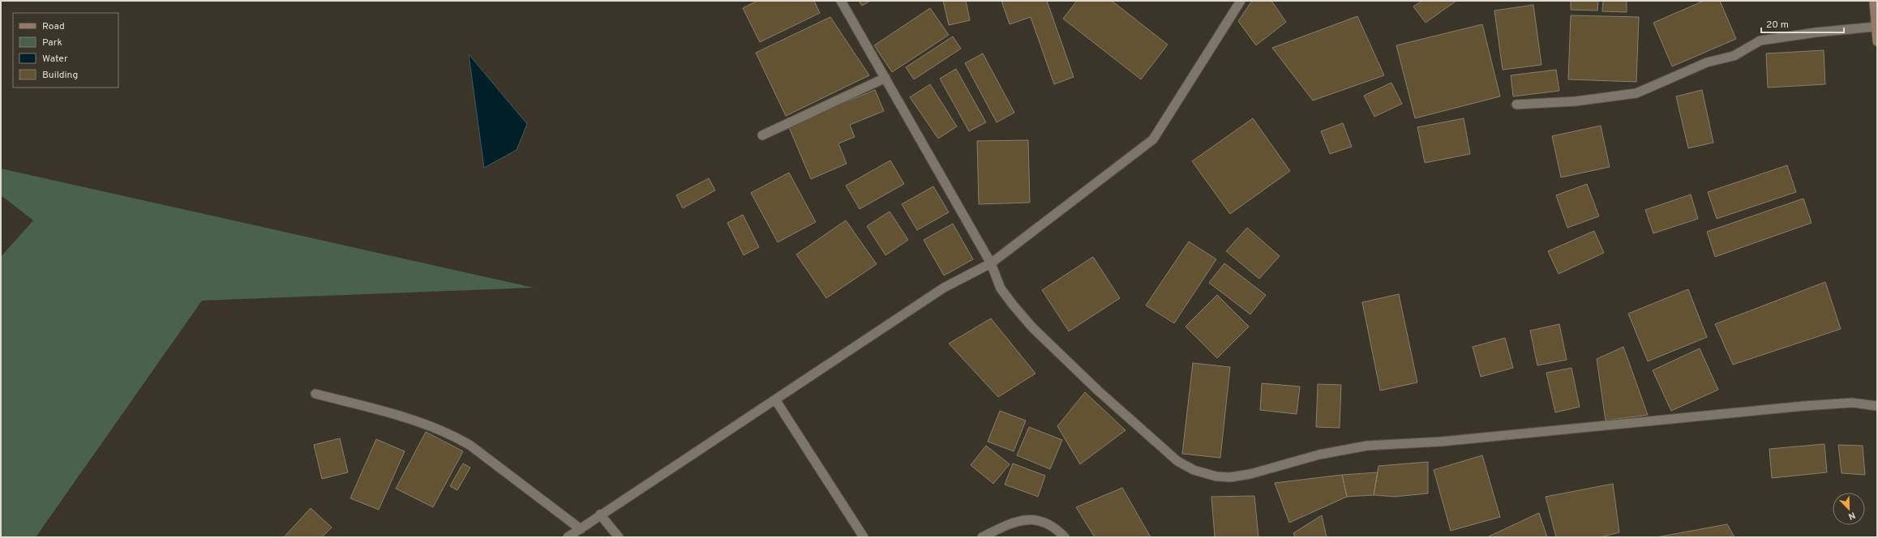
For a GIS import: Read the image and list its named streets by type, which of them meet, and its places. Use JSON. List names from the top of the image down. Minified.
{"legend":["Road","Park","Water","Building"],"scale_bar":"20 m","north":"bottom right"}
